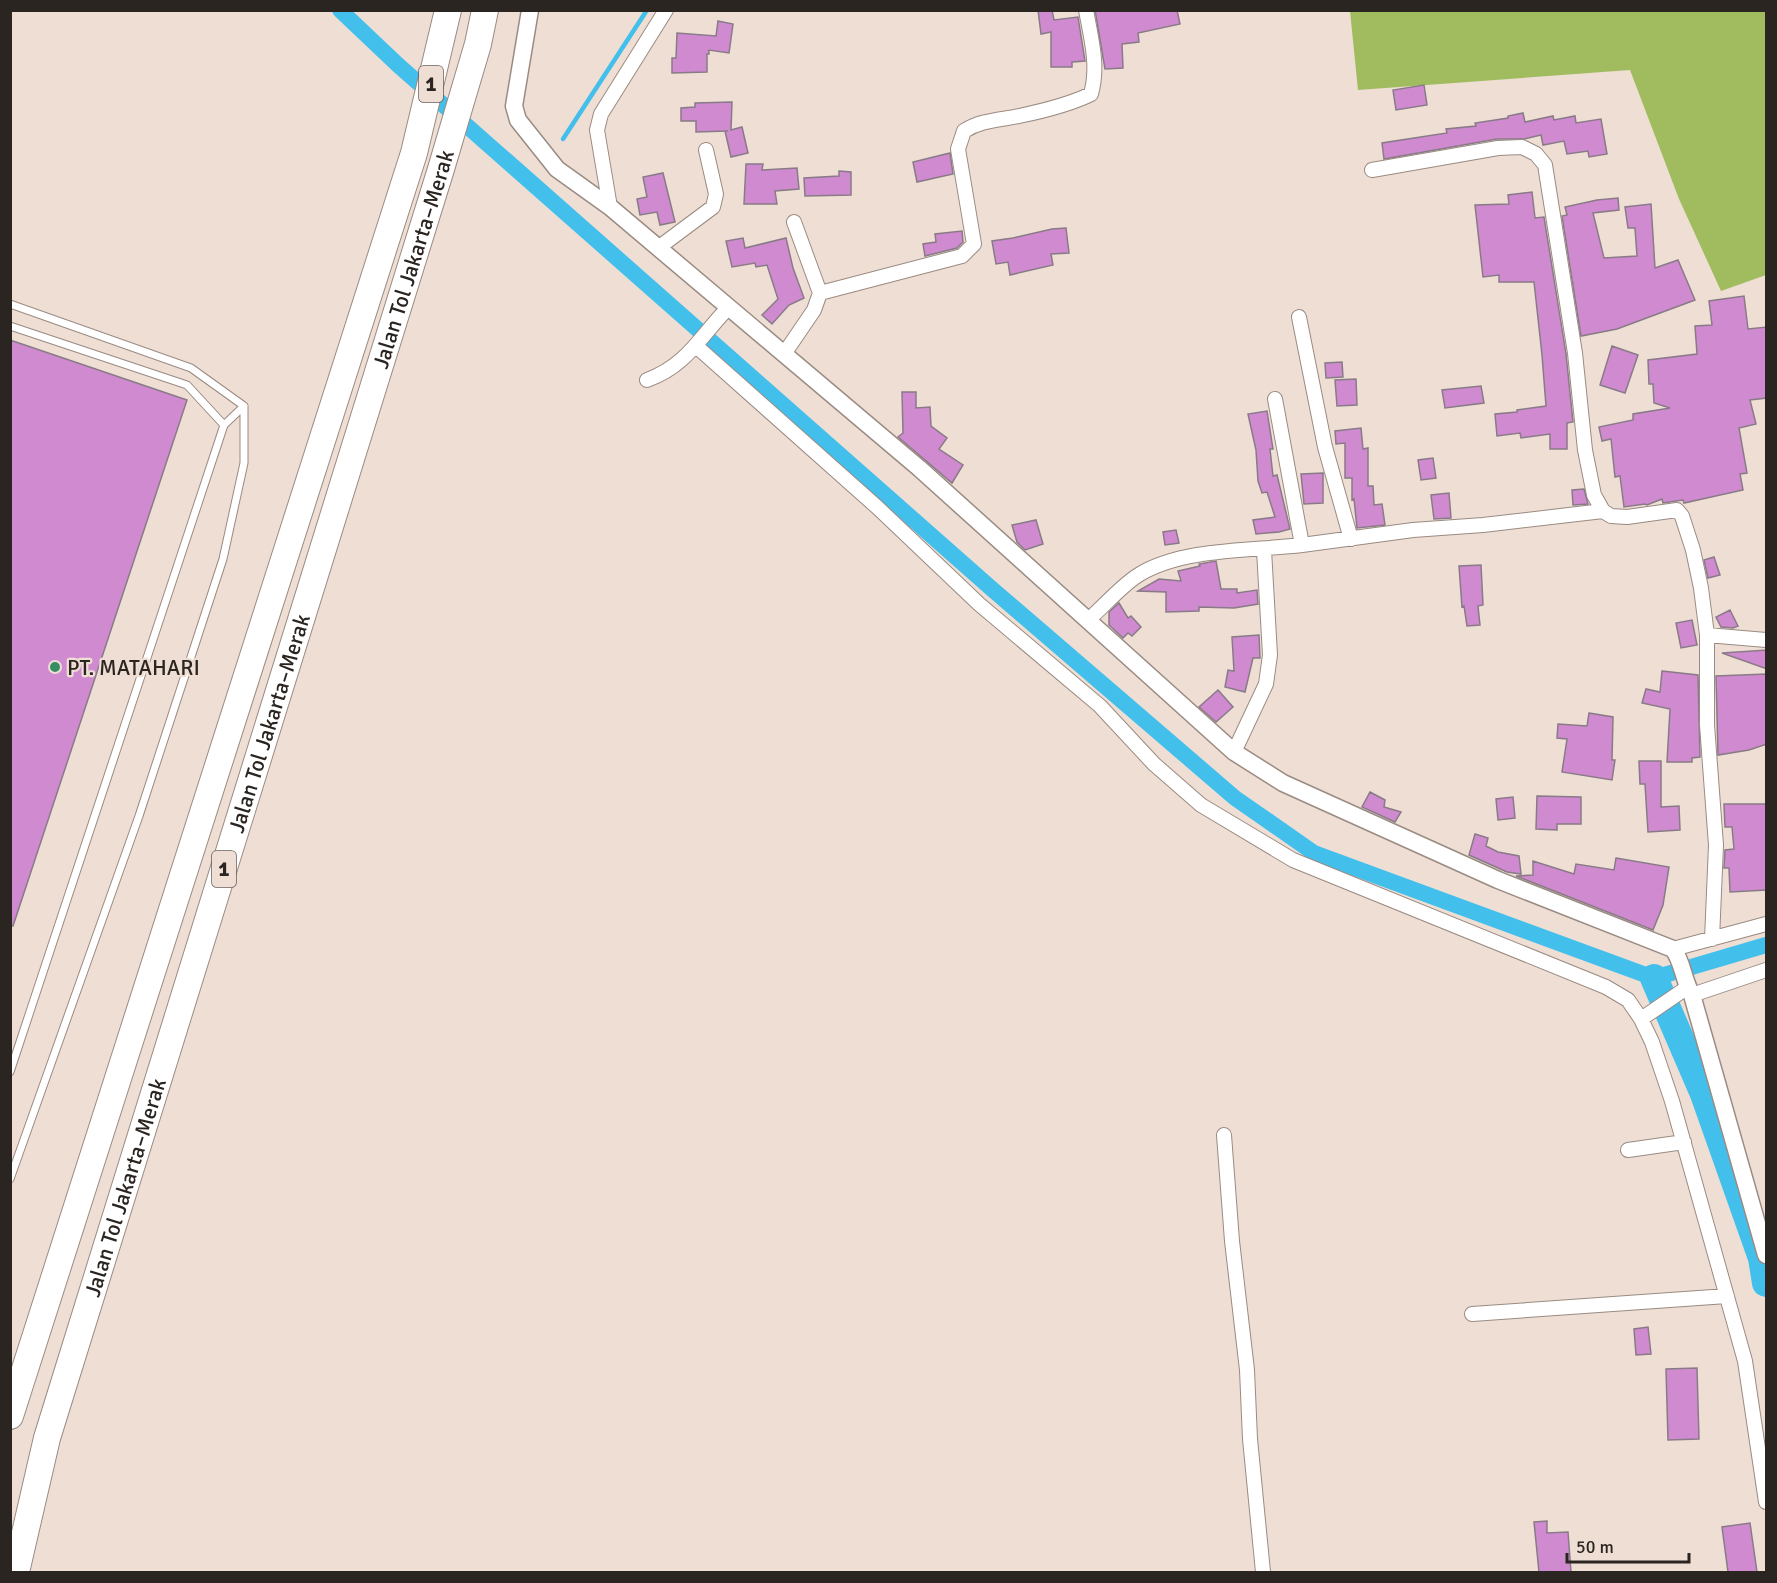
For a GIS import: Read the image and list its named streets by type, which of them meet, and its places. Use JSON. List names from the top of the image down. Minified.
{"streets":{"highway":["1","Jalan Tol Jakarta–Merak"]},"places":["PT. MATAHARI"],"scale_bar":"50 m"}
